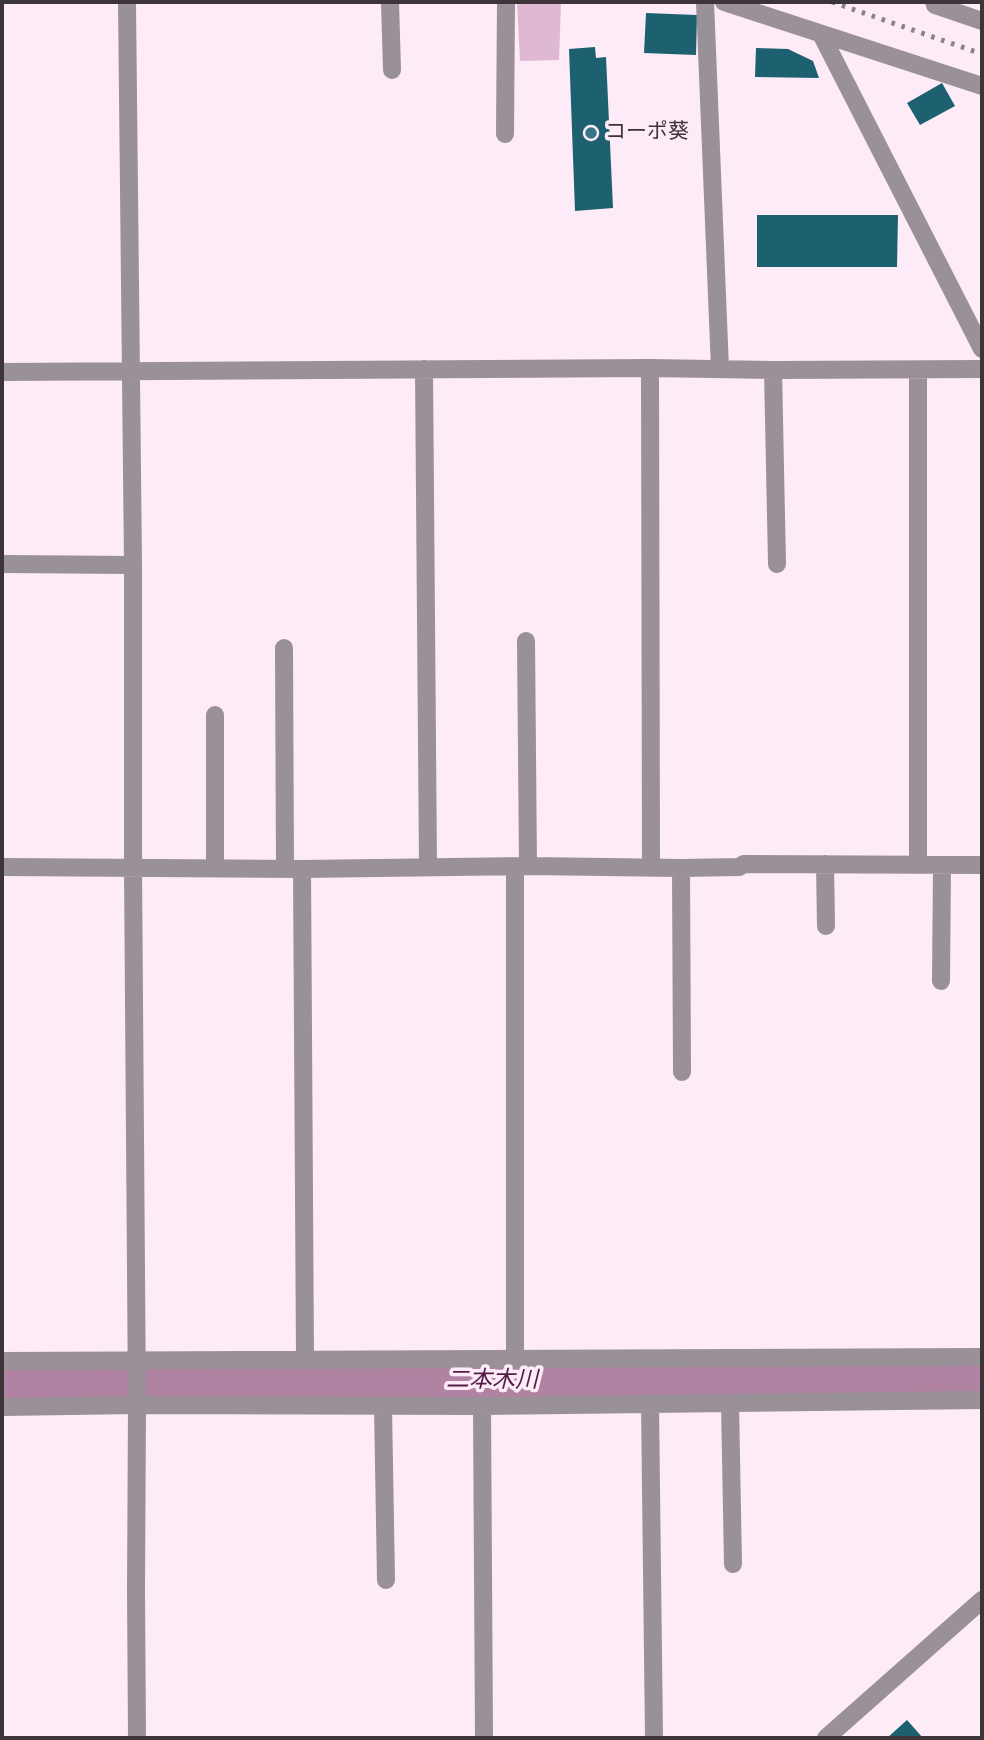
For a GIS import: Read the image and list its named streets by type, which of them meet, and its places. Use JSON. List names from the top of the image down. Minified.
{"water":["二本木川"],"places":["コーポ葵"]}
